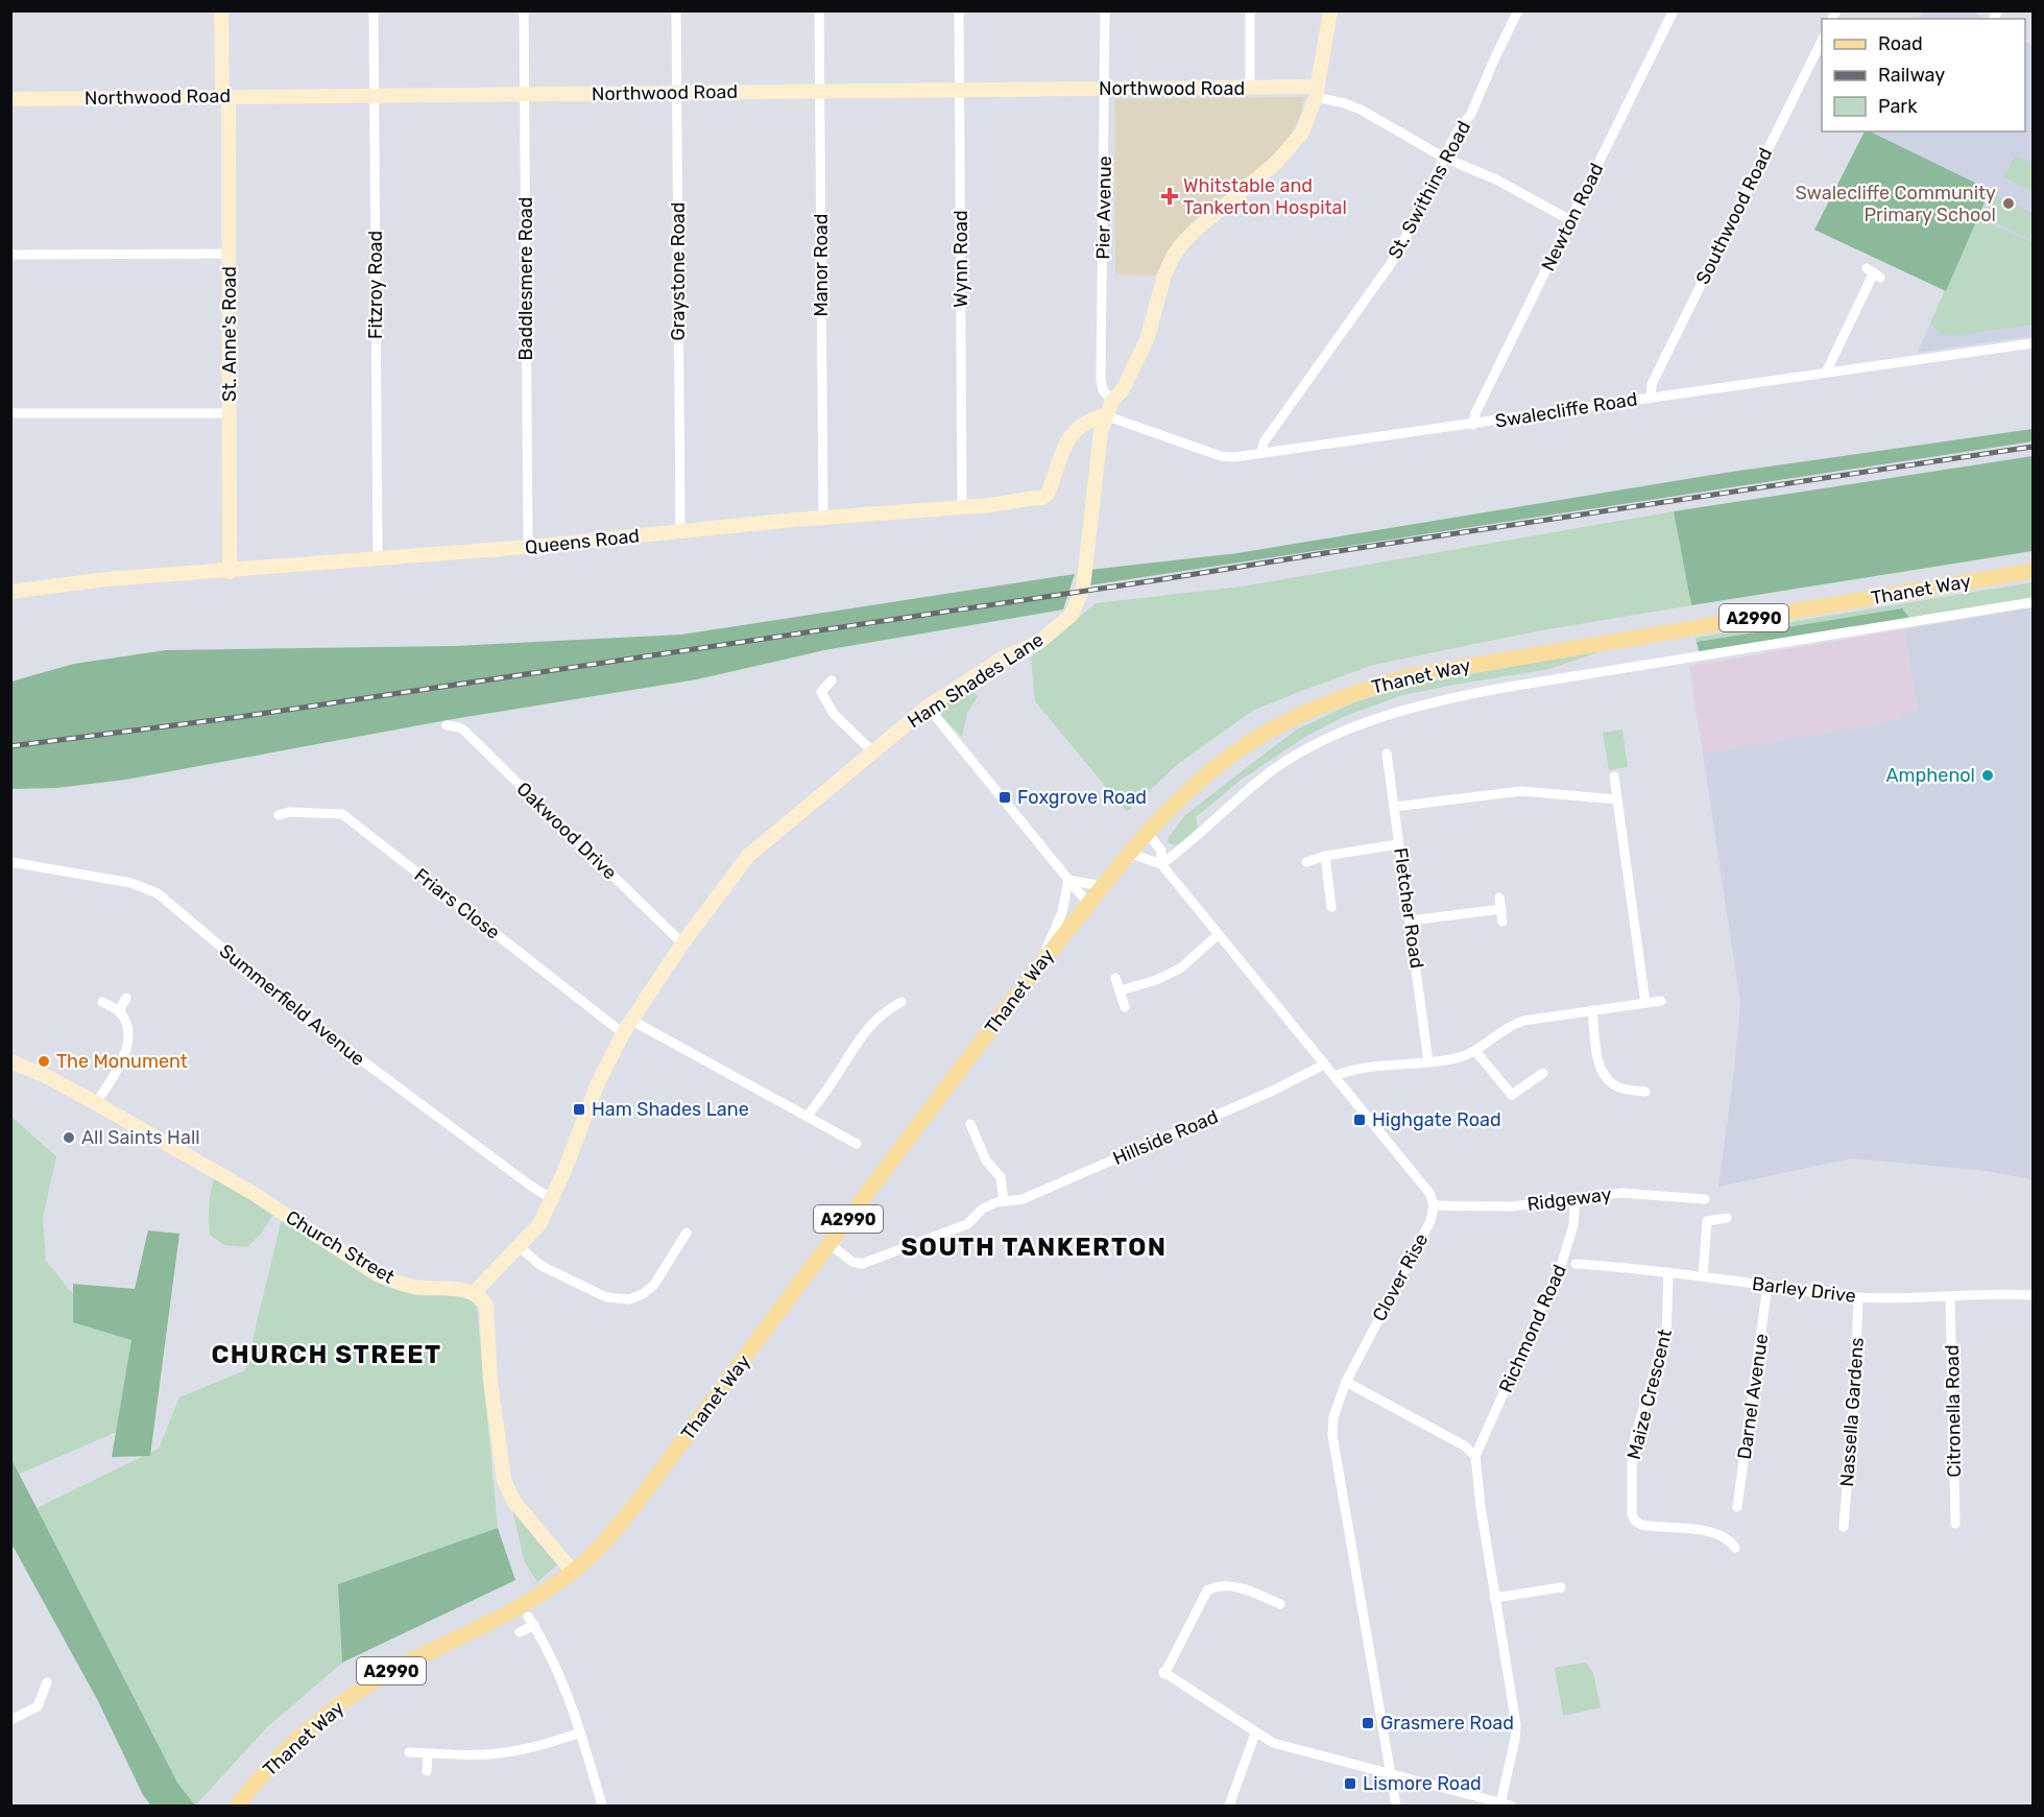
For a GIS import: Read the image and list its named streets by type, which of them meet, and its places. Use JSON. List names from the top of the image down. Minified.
{"streets":{"main road":["Thanet Way","A2990"],"street":["Northwood Road","St. Swithins Road","Pier Avenue","Southwood Road","Newton Road","Wynn Road","Manor Road","Graystone Road","Baddlesmere Road","Fitzroy Road","St. Anne's Road","Swalecliffe Road","Queens Road","Ham Shades Lane","Oakwood Drive","Friars Close","Fletcher Road","Summerfield Avenue","Hillside Road","Ridgeway","Church Street","Clover Rise","Barley Drive","Richmond Road","Maize Crescent","Darnel Avenue","Citronella Road","Nassella Gardens"]},"crossings":[["Northwood Road","St. Swithins Road"],["Northwood Road","Pier Avenue"],["Northwood Road","Newton Road"],["Northwood Road","Wynn Road"],["Northwood Road","Manor Road"],["Northwood Road","Graystone Road"],["Northwood Road","Baddlesmere Road"],["Northwood Road","Fitzroy Road"],["Northwood Road","St. Anne's Road"],["Northwood Road","Ham Shades Lane"],["St. Swithins Road","Swalecliffe Road"],["Pier Avenue","Ham Shades Lane"],["Southwood Road","Swalecliffe Road"],["Newton Road","Swalecliffe Road"],["Wynn Road","Queens Road"],["Manor Road","Queens Road"],["Graystone Road","Queens Road"],["Baddlesmere Road","Queens Road"],["Fitzroy Road","Queens Road"],["St. Anne's Road","Queens Road"],["Swalecliffe Road","Queens Road"],["Swalecliffe Road","Ham Shades Lane"],["Queens Road","Ham Shades Lane"],["Thanet Way","Hillside Road"],["Ham Shades Lane","Oakwood Drive"],["Ham Shades Lane","Friars Close"],["Ham Shades Lane","Summerfield Avenue"],["Ham Shades Lane","Church Street"],["Ridgeway","Clover Rise"],["Ridgeway","Richmond Road"],["Barley Drive","Maize Crescent"],["Barley Drive","Darnel Avenue"],["Barley Drive","Citronella Road"],["Barley Drive","Nassella Gardens"]],"districts":["SOUTH TANKERTON","CHURCH STREET"],"places":{"health":["Whitstable and Tankerton Hospital"],"other":["Swalecliffe Community Primary School","Amphenol","The Monument","All Saints Hall"],"transit":["Foxgrove Road","Ham Shades Lane","Highgate Road","Grasmere Road","Lismore Road"]},"legend":["Road","Railway","Park"]}
